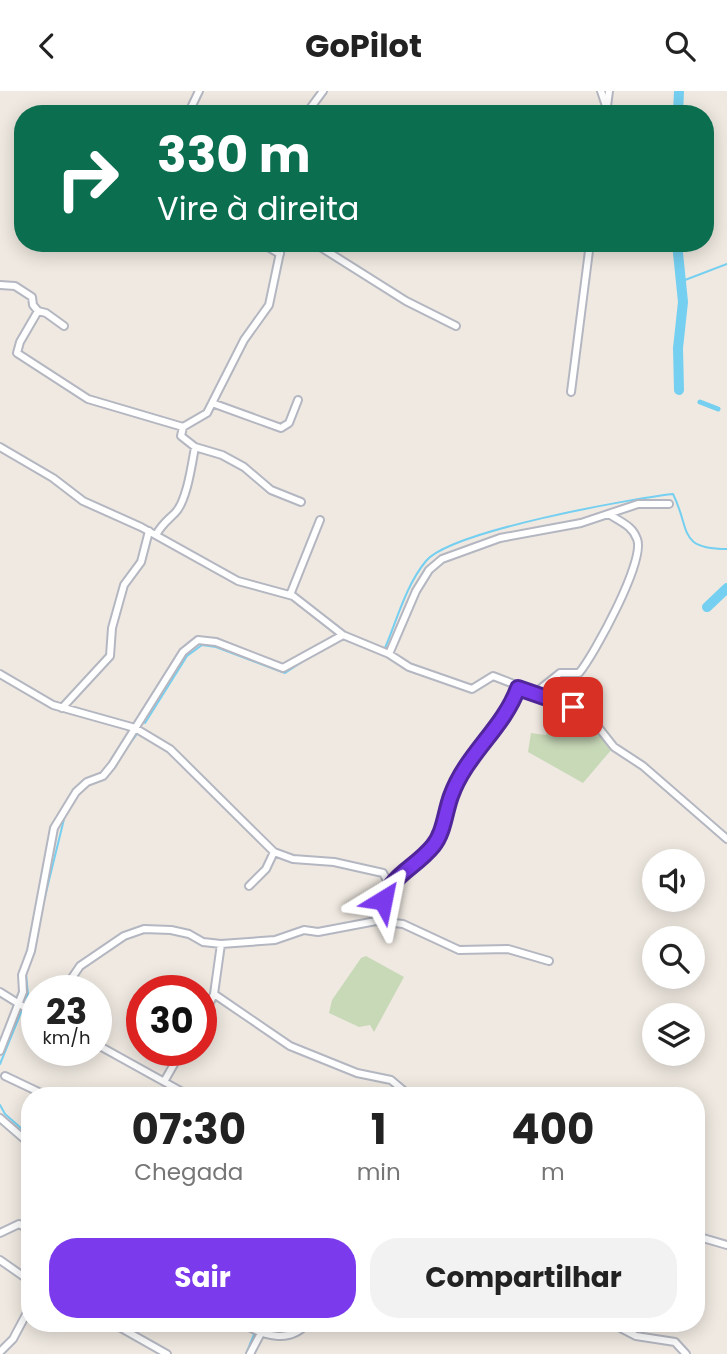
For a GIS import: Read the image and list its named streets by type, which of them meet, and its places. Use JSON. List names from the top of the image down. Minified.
{"page":{"header":"GoPilot","turn":["330 m","Vire à direita"],"speed":"23 km/h","limit":"30","eta":["07:30","Chegada","1","min","400","m"],"buttons":["Sair","Compartilhar"]}}
